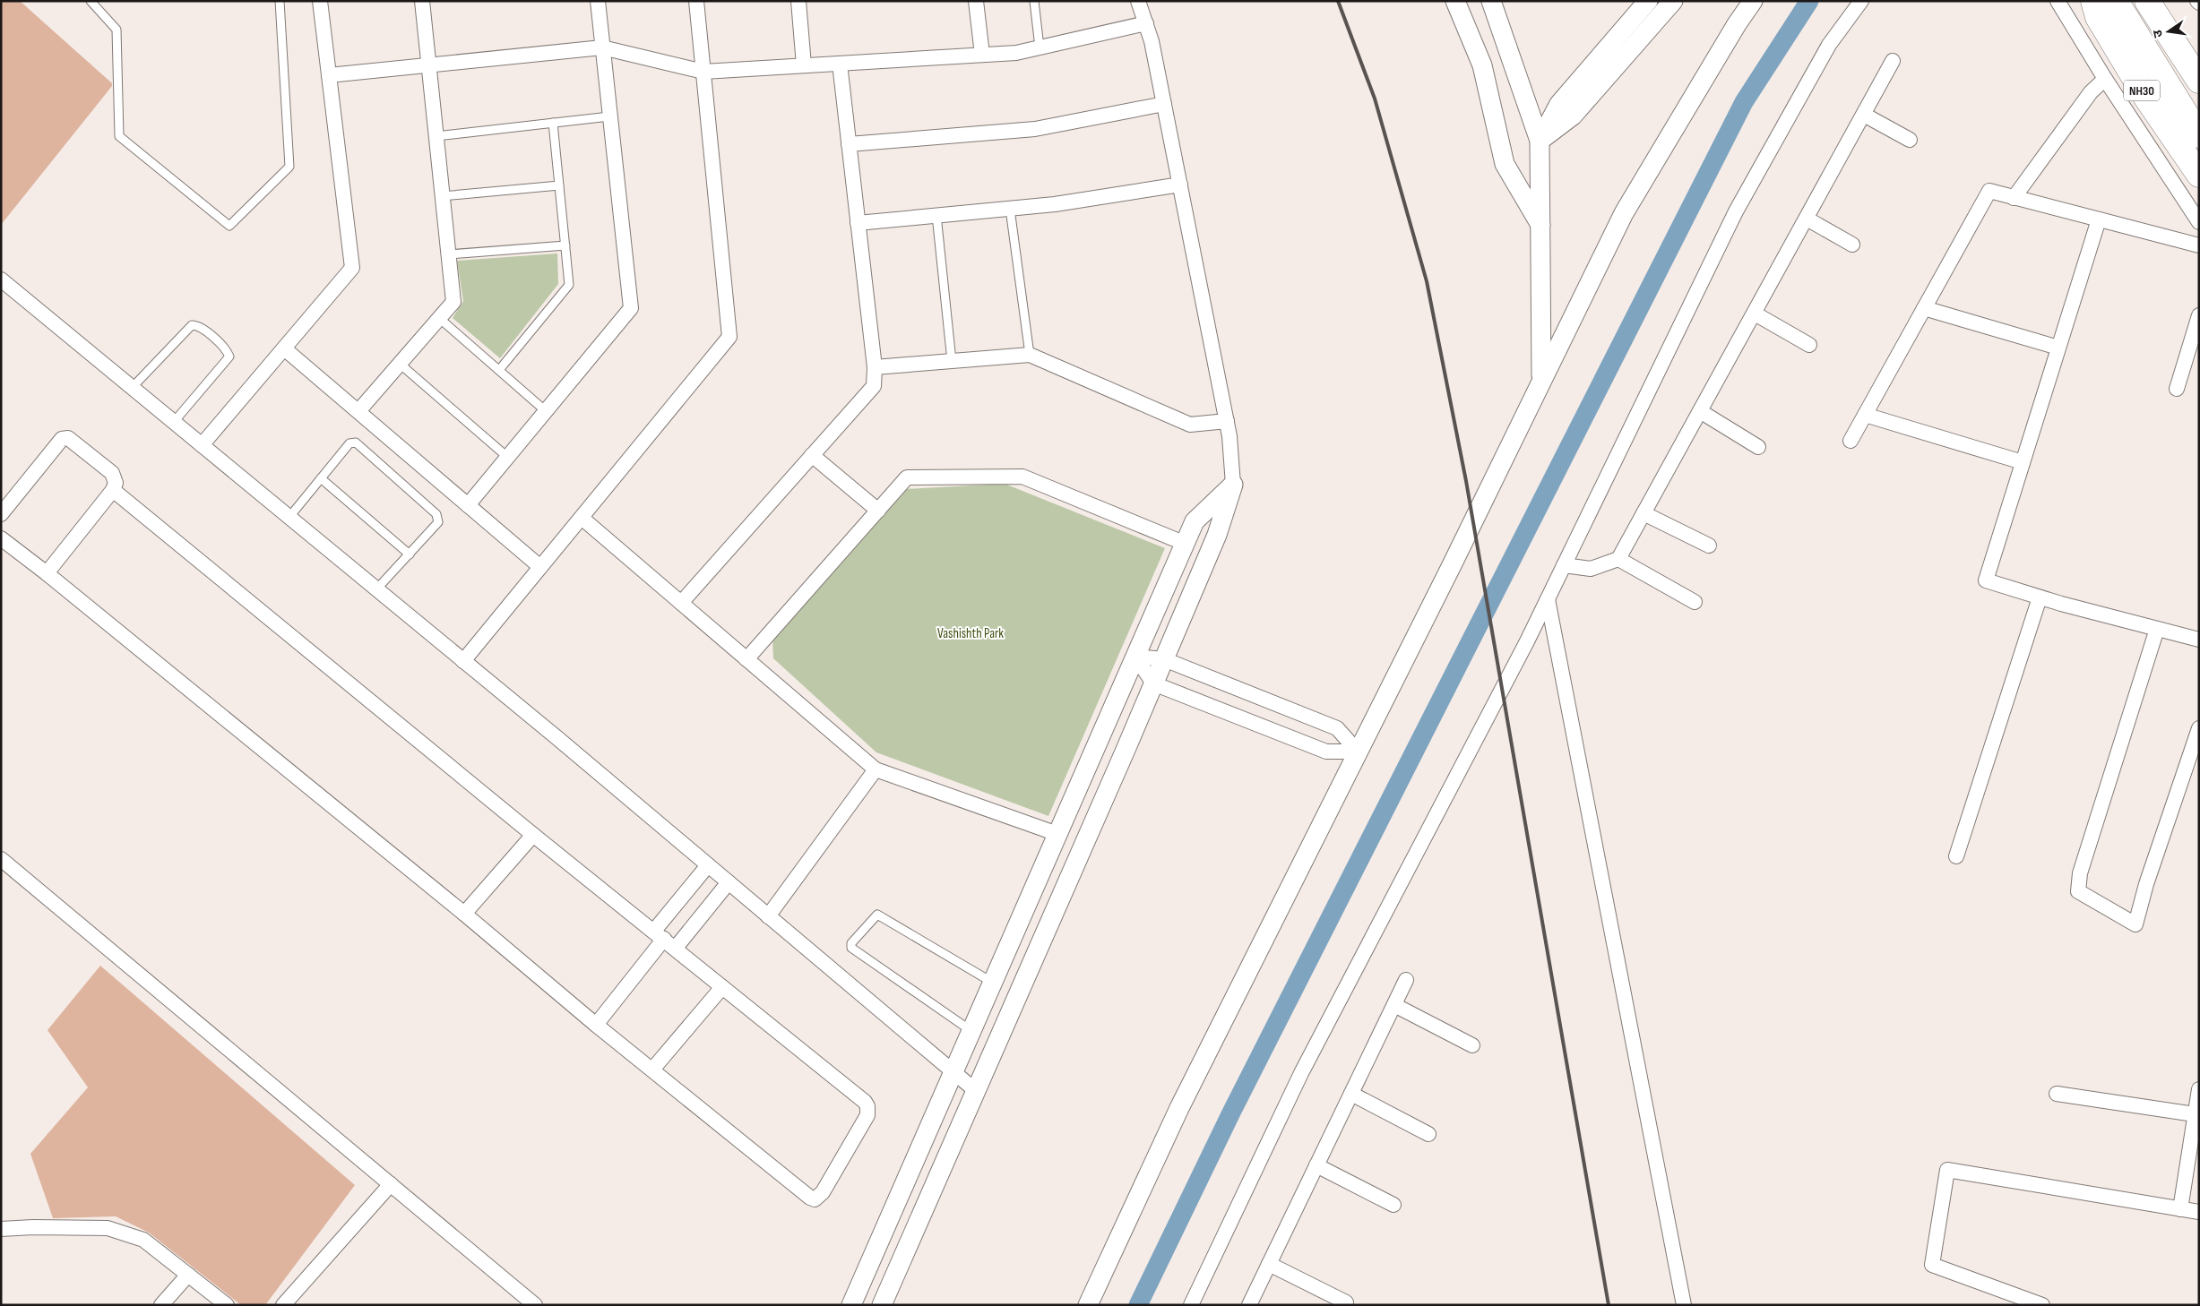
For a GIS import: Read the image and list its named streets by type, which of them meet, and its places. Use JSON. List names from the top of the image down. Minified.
{"streets":{"highway":["NH30"]},"parks":["Vashishth Park"],"north":"left"}
